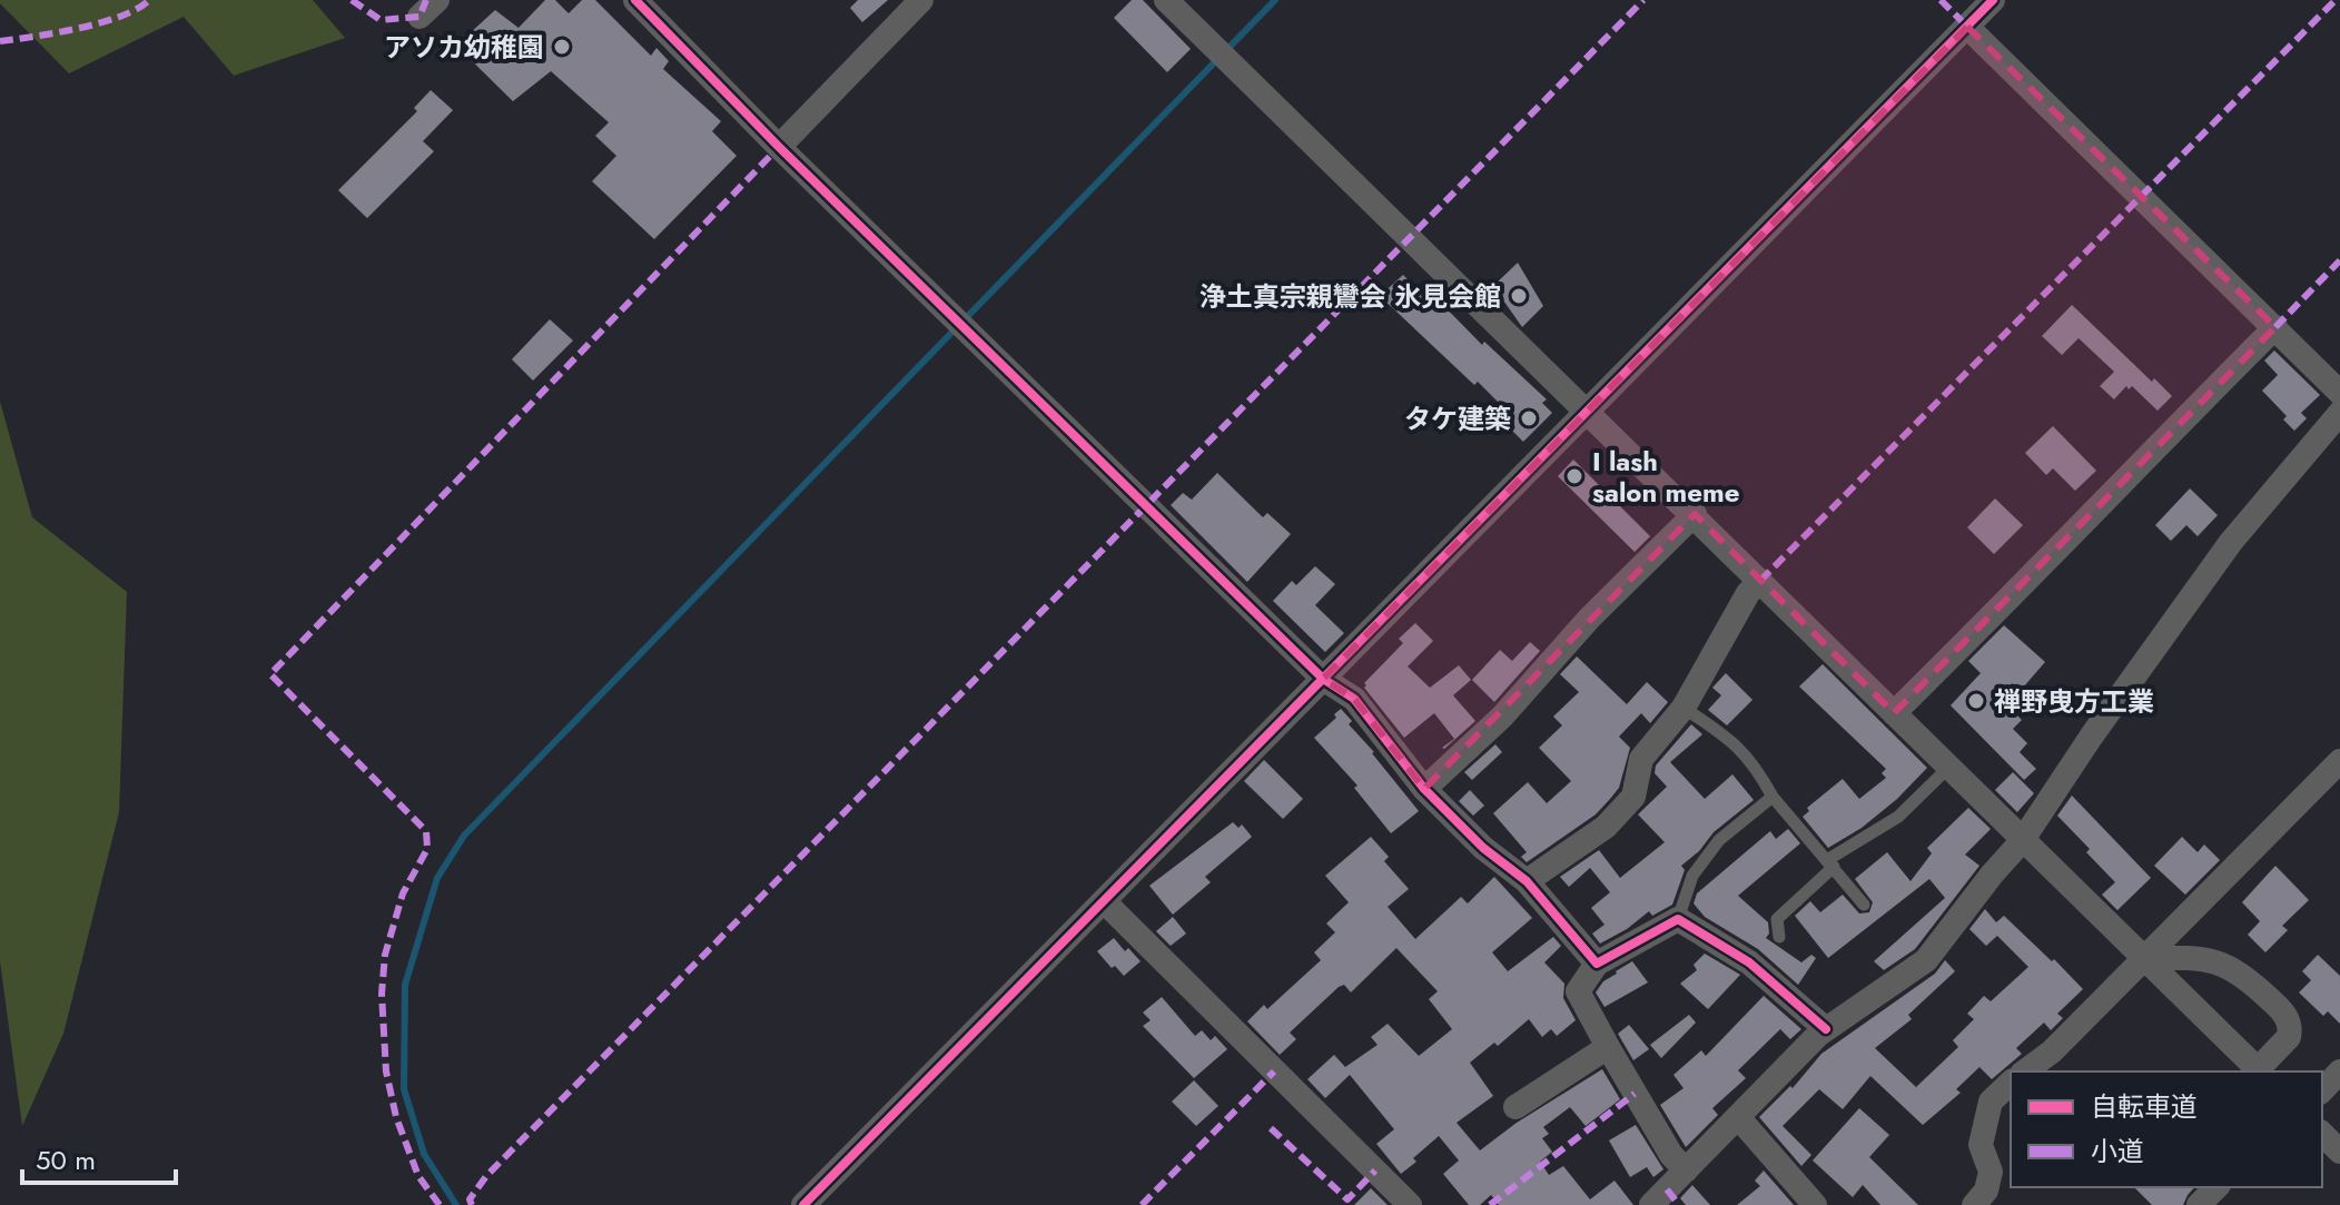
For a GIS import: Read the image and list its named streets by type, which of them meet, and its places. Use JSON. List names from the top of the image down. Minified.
{"places":["アソカ幼稚園","浄土真宗親鸞会 氷見会館","タケ建築","I lash salon meme","禅野曳方工業"],"legend":["自転車道","小道"],"scale_bar":"50 m"}
